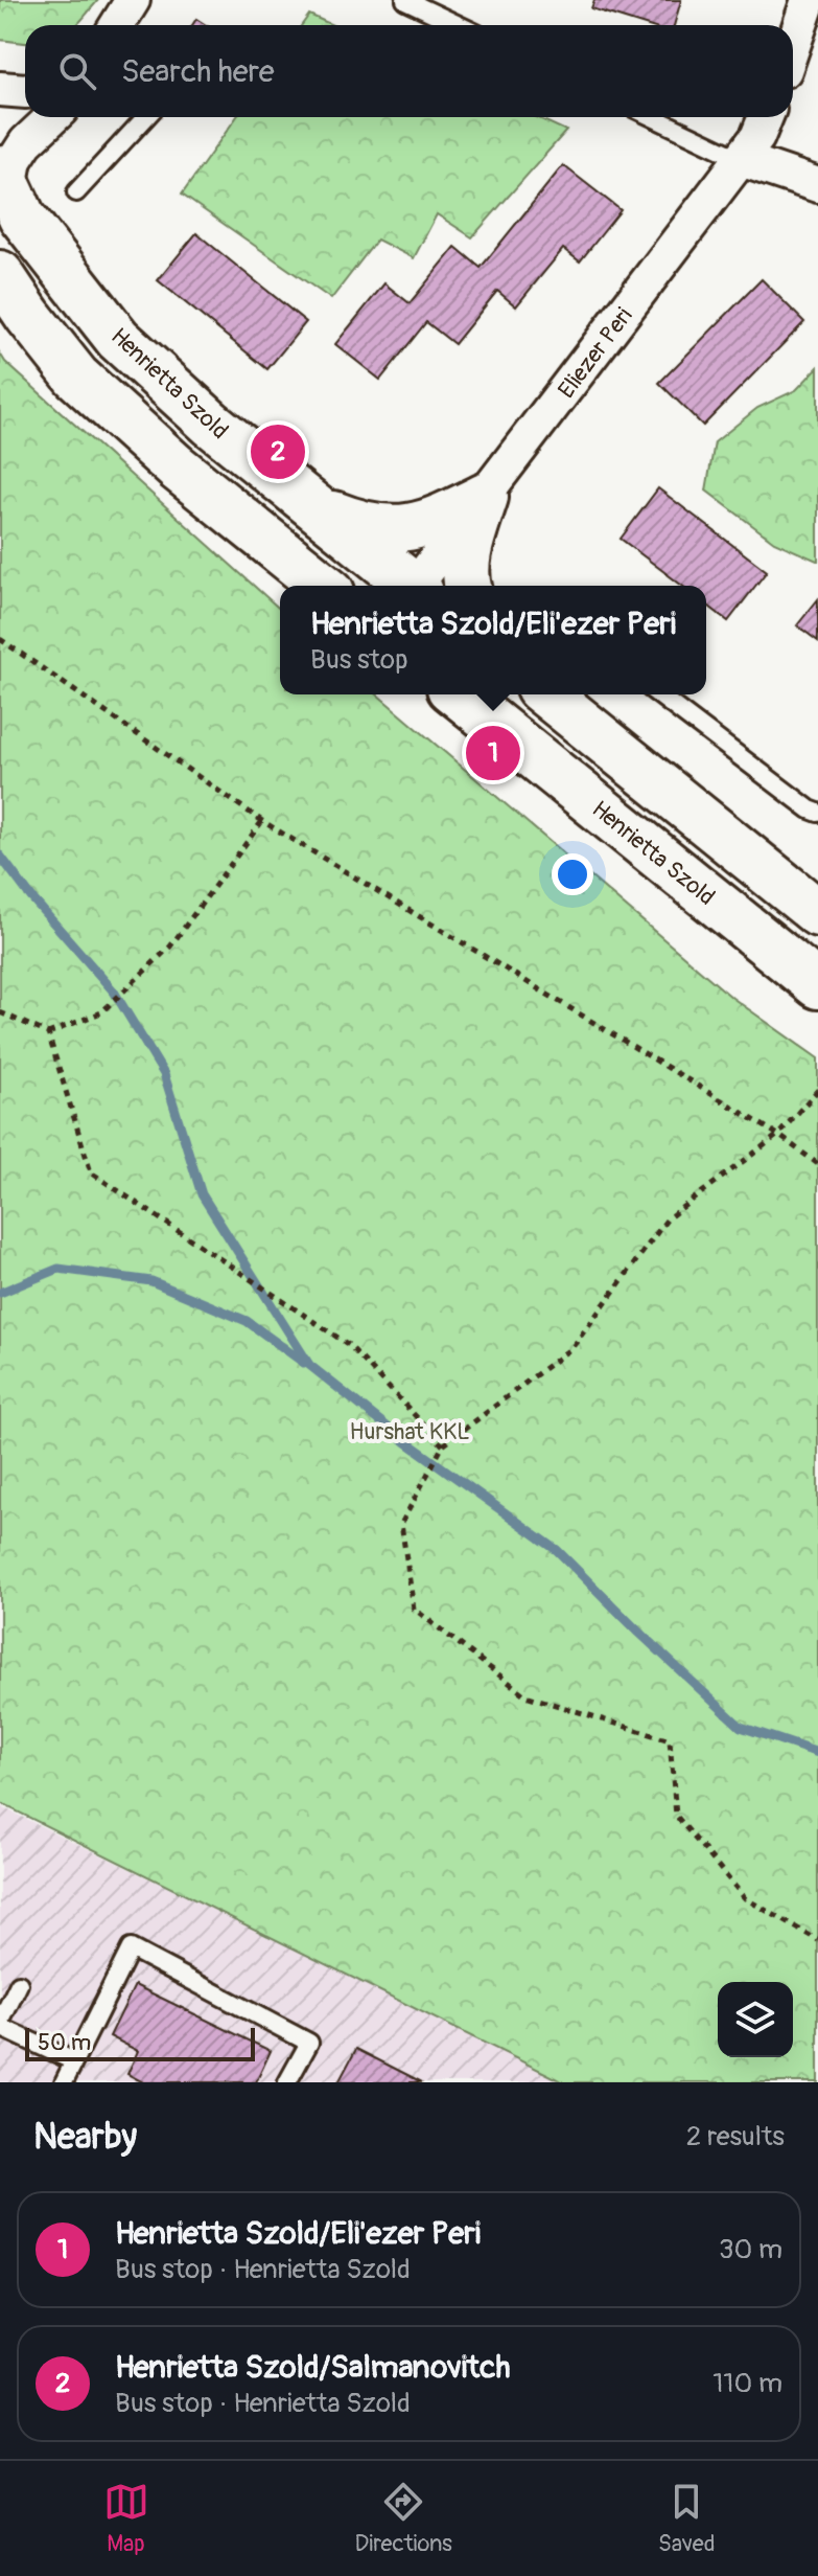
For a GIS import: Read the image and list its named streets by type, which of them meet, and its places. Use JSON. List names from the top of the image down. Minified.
{"streets":{"main road":["Henrietta Szold"],"street":["Eliezer Peri"]},"parks":["Hurshat KKL"],"scale_bar":"50 m","page":{"search":"Search here","pins":["2","1"],"popup":["Henrietta Szold/Eli'ezer Peri","Bus stop"],"scale":"50 m","heading":["Nearby","2 results"],"list":[{"mark":"1","name":"Henrietta Szold/Eli'ezer Peri","note":"Bus stop · Henrietta Szold","value":"30 m"},{"mark":"2","name":"Henrietta Szold/Salmanovitch","note":"Bus stop · Henrietta Szold","value":"110 m"}],"nav":["Map","Directions","Saved"]}}
